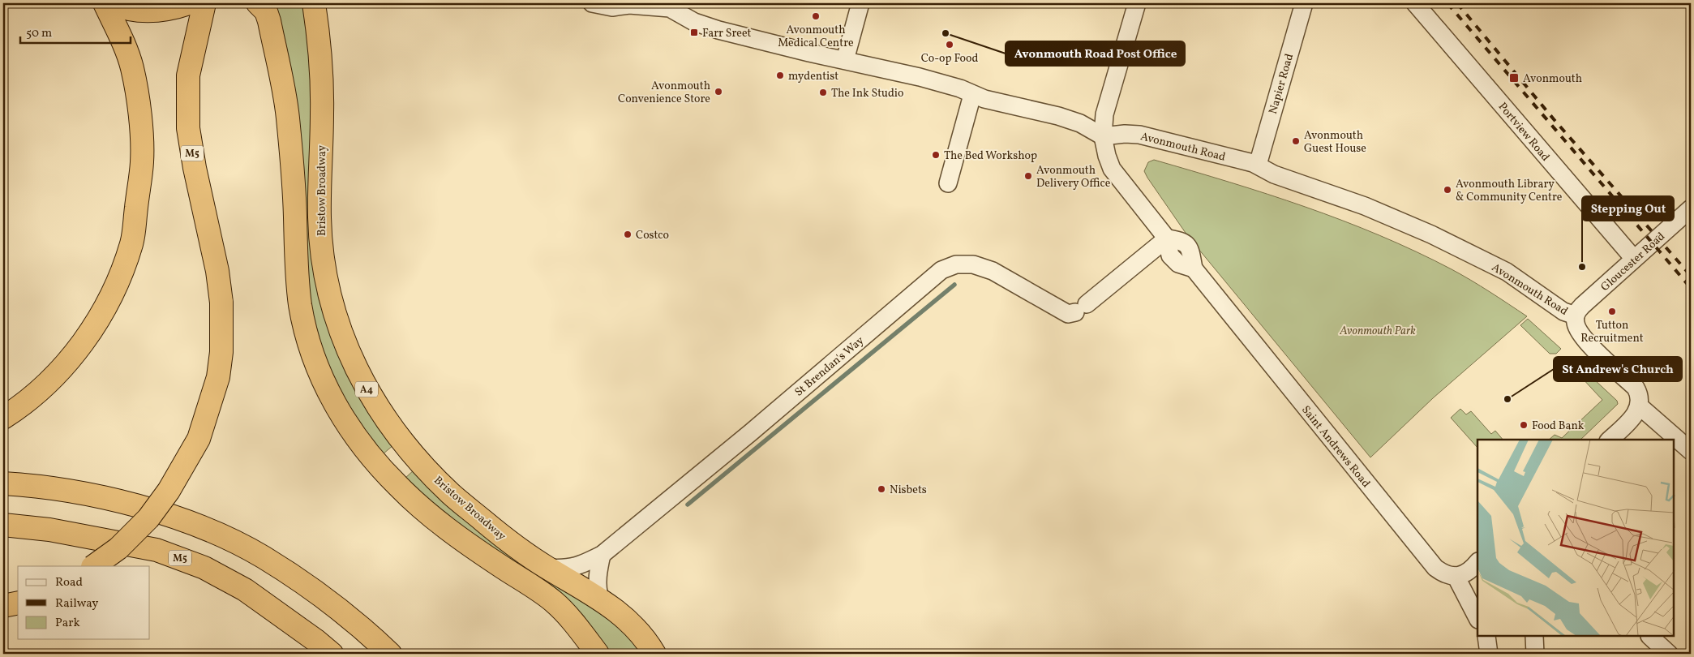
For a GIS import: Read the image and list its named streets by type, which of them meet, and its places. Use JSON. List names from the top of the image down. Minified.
{"streets":{"highway":["M5","Bristow Broadway","A4"],"street":["Napier Road","Portview Road","Avonmouth Road","Gloucester Road","St Brendan's Way","Saint Andrews Road"]},"crossings":[["Napier Road","Avonmouth Road"],["Portview Road","Gloucester Road"],["Avonmouth Road","Gloucester Road"],["Bristow Broadway","St Brendan's Way"],["St Brendan's Way","Saint Andrews Road"]],"parks":["Avonmouth Park"],"places":{"other":["Avonmouth Medical Centre","Avonmouth Road Post Office","Co-op Food","mydentist","Avonmouth Convenience Store","The Ink Studio","Avonmouth Guest House","The Bed Workshop","Avonmouth Delivery Office","Avonmouth Library & Community Centre","Costco","Stepping Out","Tutton Recruitment","St Andrew's Church","Food Bank","Nisbets"],"transit":["Farr Sreet","Avonmouth"]},"legend":["Road","Railway","Park"],"scale_bar":"50 m"}
